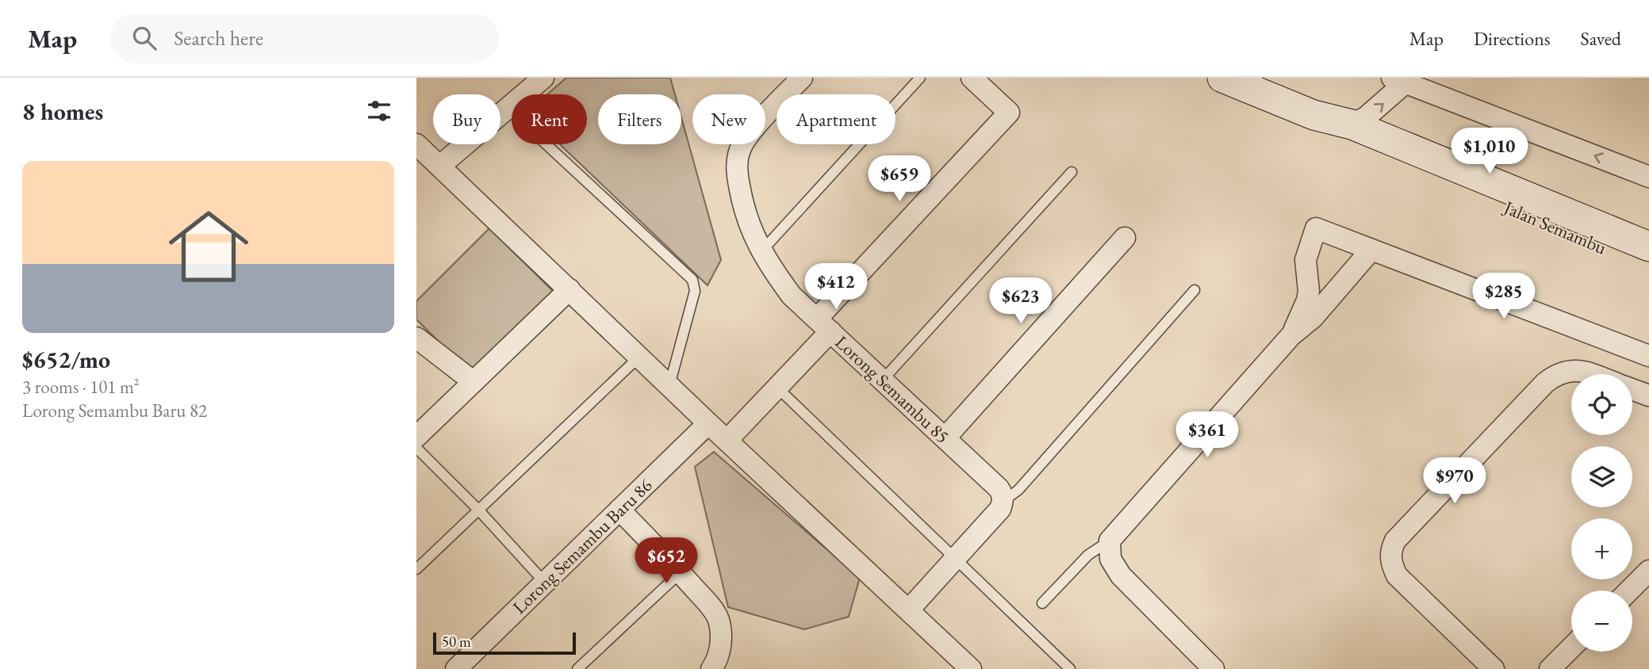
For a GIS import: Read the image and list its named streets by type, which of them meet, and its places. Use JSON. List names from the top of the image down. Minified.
{"streets":{"main road":["Jalan Semambu"],"street":["Lorong Semambu 85","Lorong Semambu Baru 86"]},"scale_bar":"50 m","page":{"header":"Map","search":"Search here","nav":["Map","Directions","Saved"],"heading":"8 homes","chip":["Buy","Rent","Filters","New","Apartment"],"price":["$1,010","$659","$412","$285","$623","$361","$970","$652"],"list":[{"name":"$652/mo","note":"3 rooms · 101 m² · Lorong Semambu Baru 82"}],"map_buttons":["+","−"],"scale":"50 m"}}
